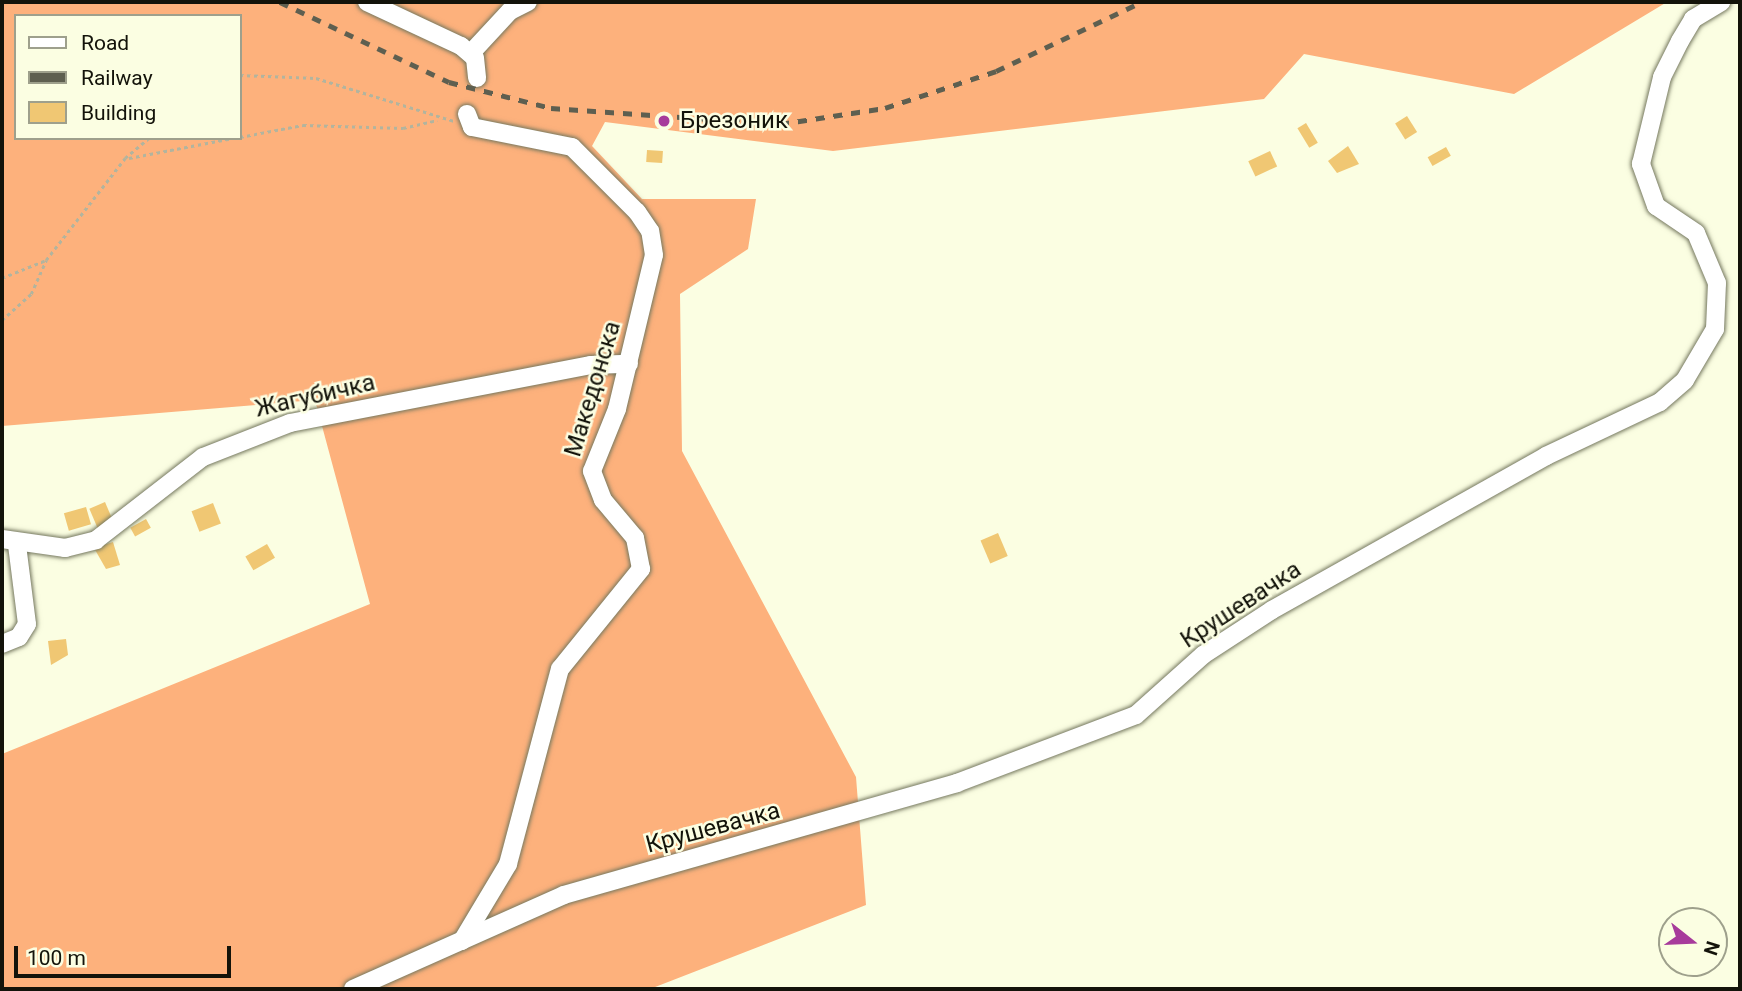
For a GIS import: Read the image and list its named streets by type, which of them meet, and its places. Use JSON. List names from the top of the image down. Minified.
{"streets":{"street":["Македонска","Жагубичка","Крушевачка"]},"crossings":[["Македонска","Жагубичка"],["Македонска","Крушевачка"]],"places":["Брезоник"],"legend":["Road","Railway","Building"],"scale_bar":"100 m","north":"right"}
